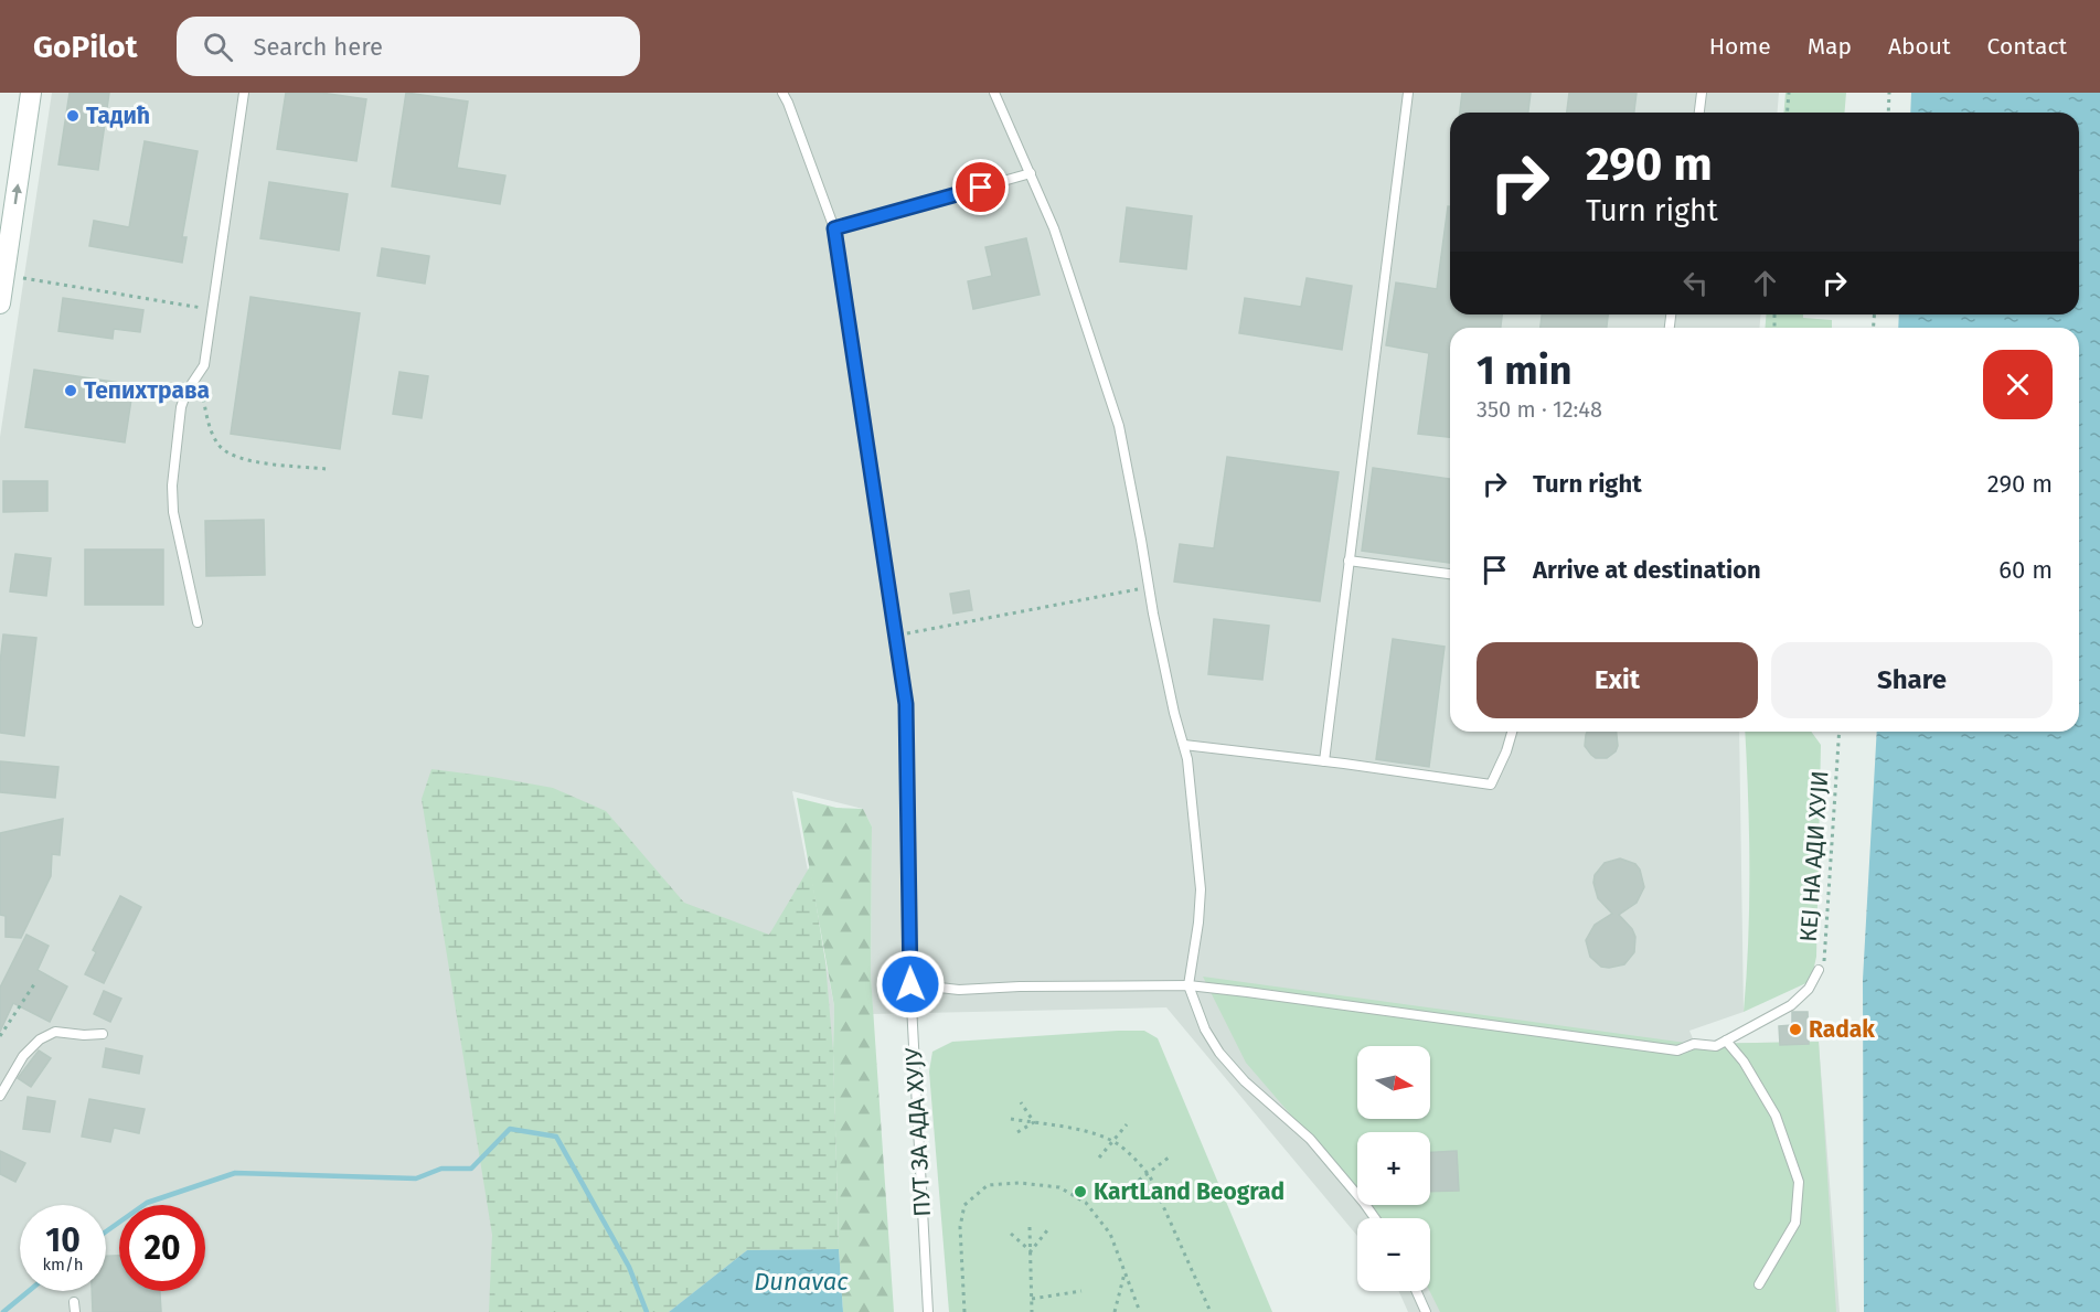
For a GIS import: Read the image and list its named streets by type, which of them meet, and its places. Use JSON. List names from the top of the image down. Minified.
{"streets":{"lane":["ПУТ ЗА АДА ХУЈУ"],"path":["КЕЈ НА АДИ ХУЈИ"]},"water":["Dunavac"],"places":["Тадић","Тепихтрава","Radak","KartLand Beograd"],"north":"right","page":{"header":"GoPilot","search":"Search here","nav":["Home","Map","About","Contact"],"turn":["290 m","Turn right"],"heading":["1 min","350 m · 12:48"],"list":[{"name":"Turn right","value":"290 m"},{"name":"Arrive at destination","value":"60 m"}],"buttons":["Exit","Share"],"map_buttons":["+","−"],"speed":"10 km/h","limit":"20"}}
